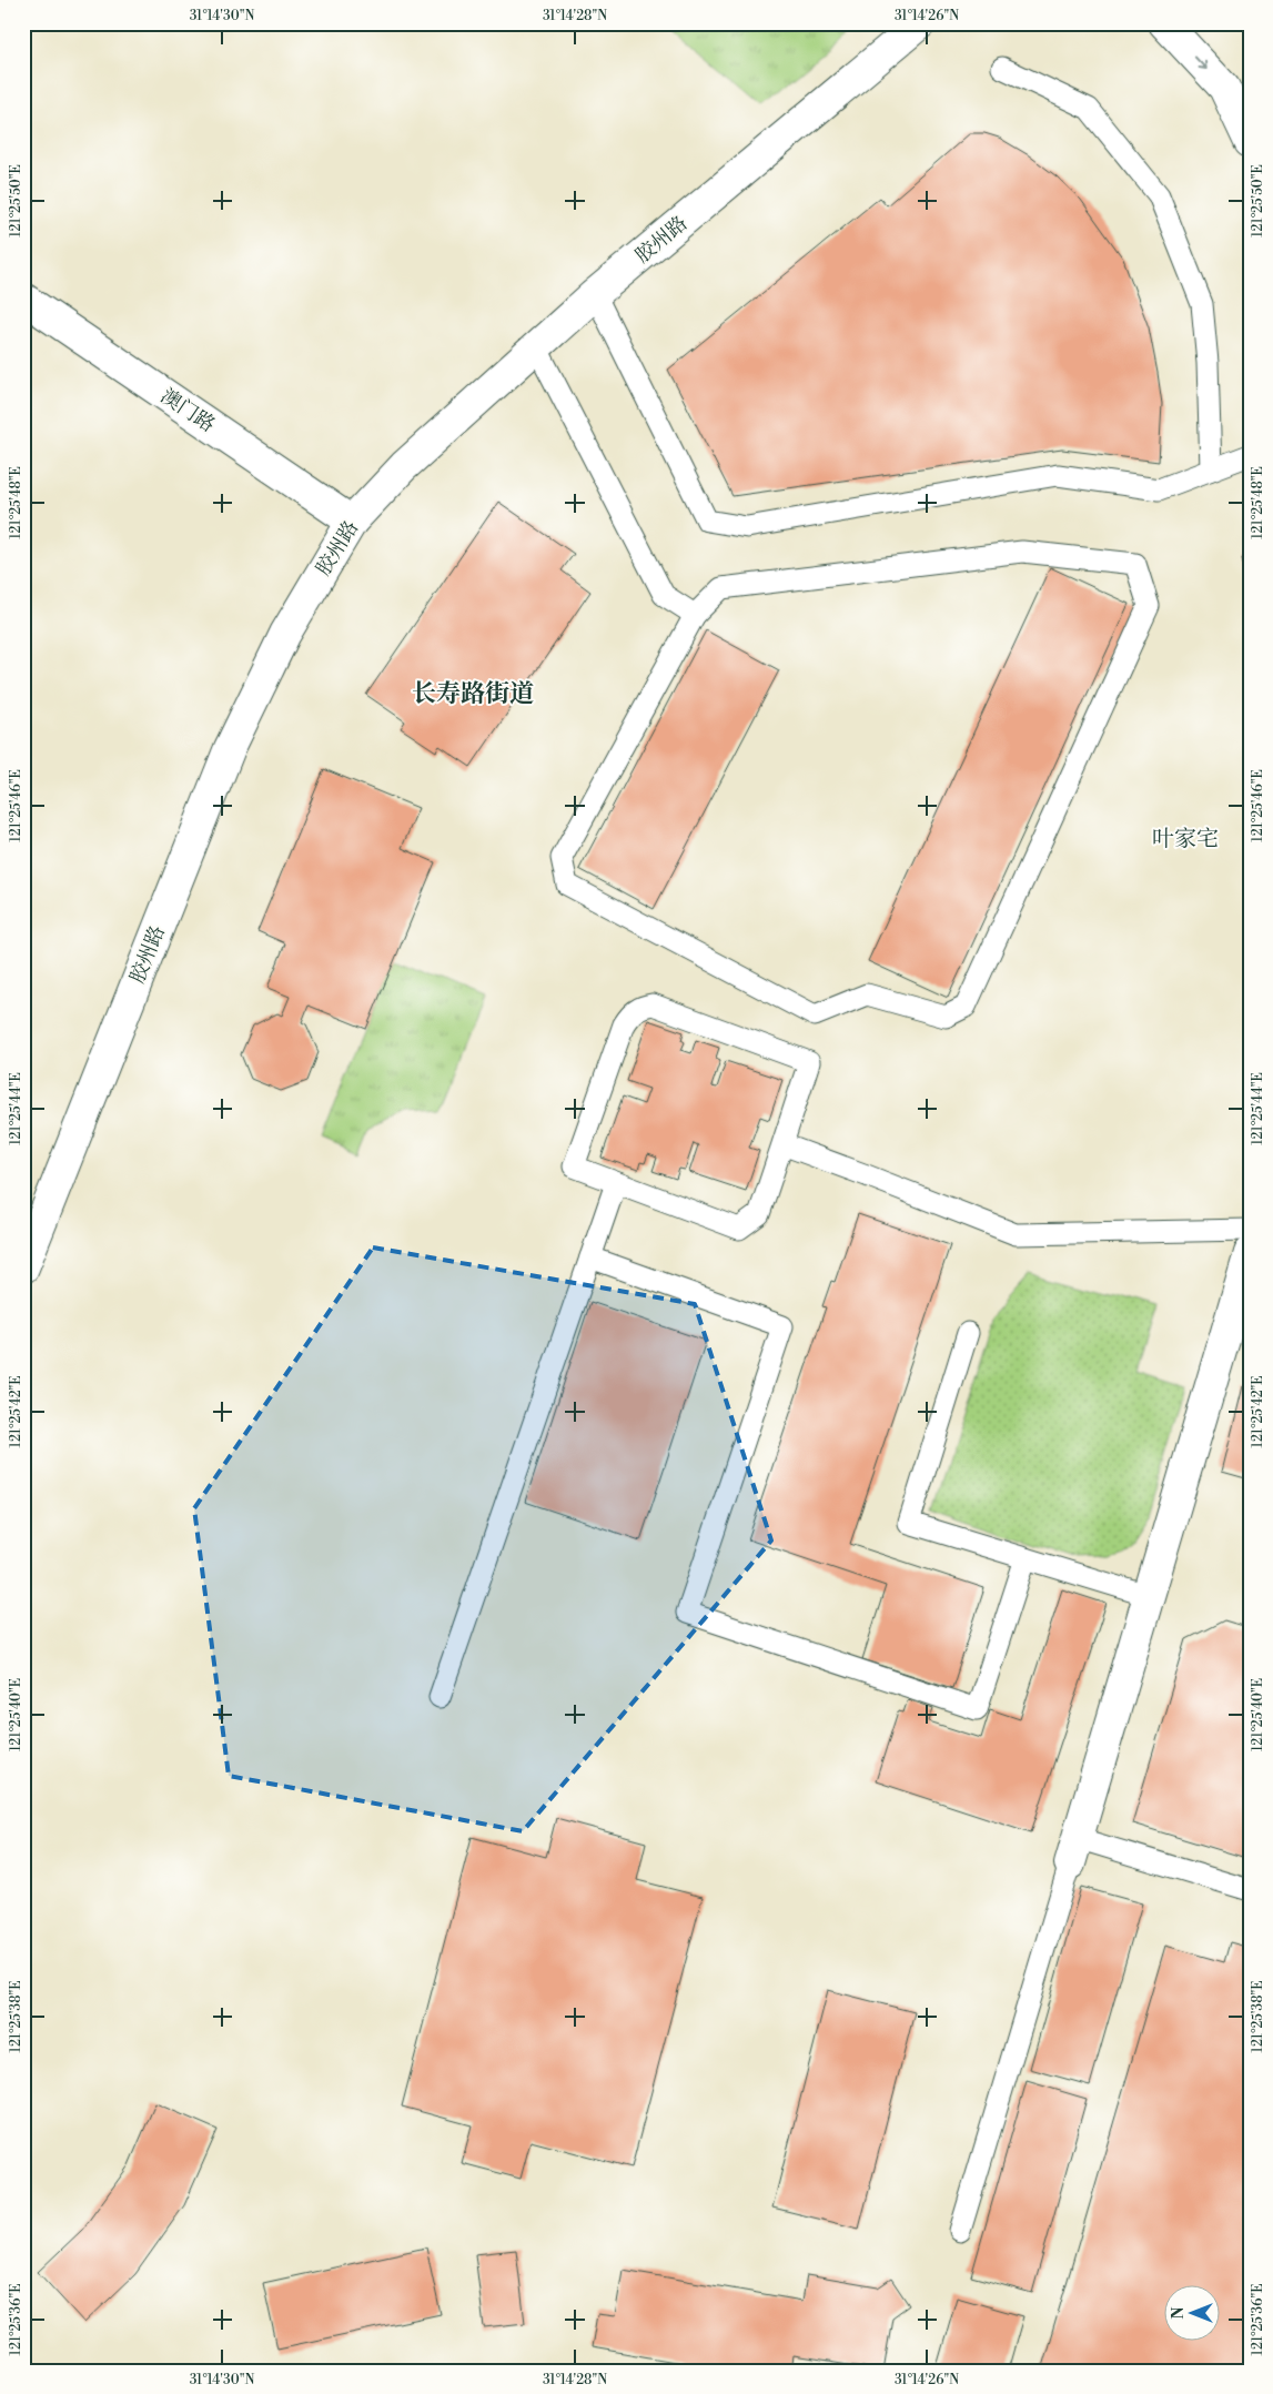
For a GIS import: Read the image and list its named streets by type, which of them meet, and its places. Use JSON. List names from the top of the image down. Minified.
{"streets":{"street":["胶州路","澳门路"]},"crossings":[["胶州路","澳门路"]],"districts":["长寿路街道","叶家宅"],"north":"left","coordinates":["31°14'30\"N","31°14'28\"N","31°14'26\"N","121°25'50\"E","121°25'48\"E","121°25'46\"E","121°25'44\"E","121°25'42\"E","121°25'40\"E","121°25'38\"E","121°25'36\"E"]}
